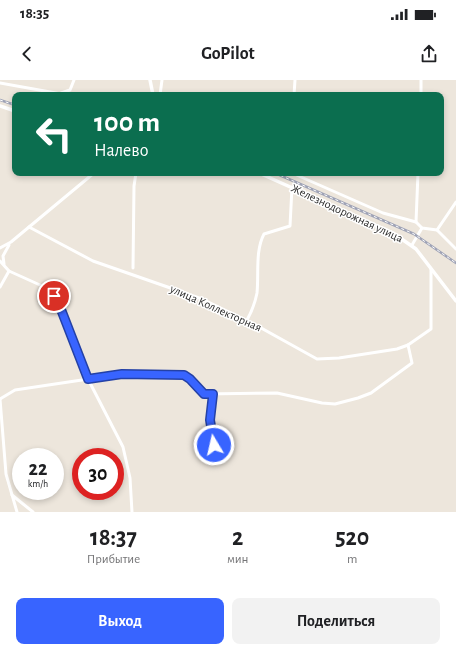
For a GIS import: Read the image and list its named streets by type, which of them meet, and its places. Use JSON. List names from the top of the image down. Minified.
{"streets":{"street":["Железнодорожная улица","улица Коллекторная"]},"crossings":[["Железнодорожная улица","улица Коллекторная"]],"page":{"status":"18:35","header":"GoPilot","turn":["100 m","Налево"],"speed":"22 km/h","limit":"30","eta":["18:37","Прибытие","2","мин","520","m"],"buttons":["Выход","Поделиться"]}}
